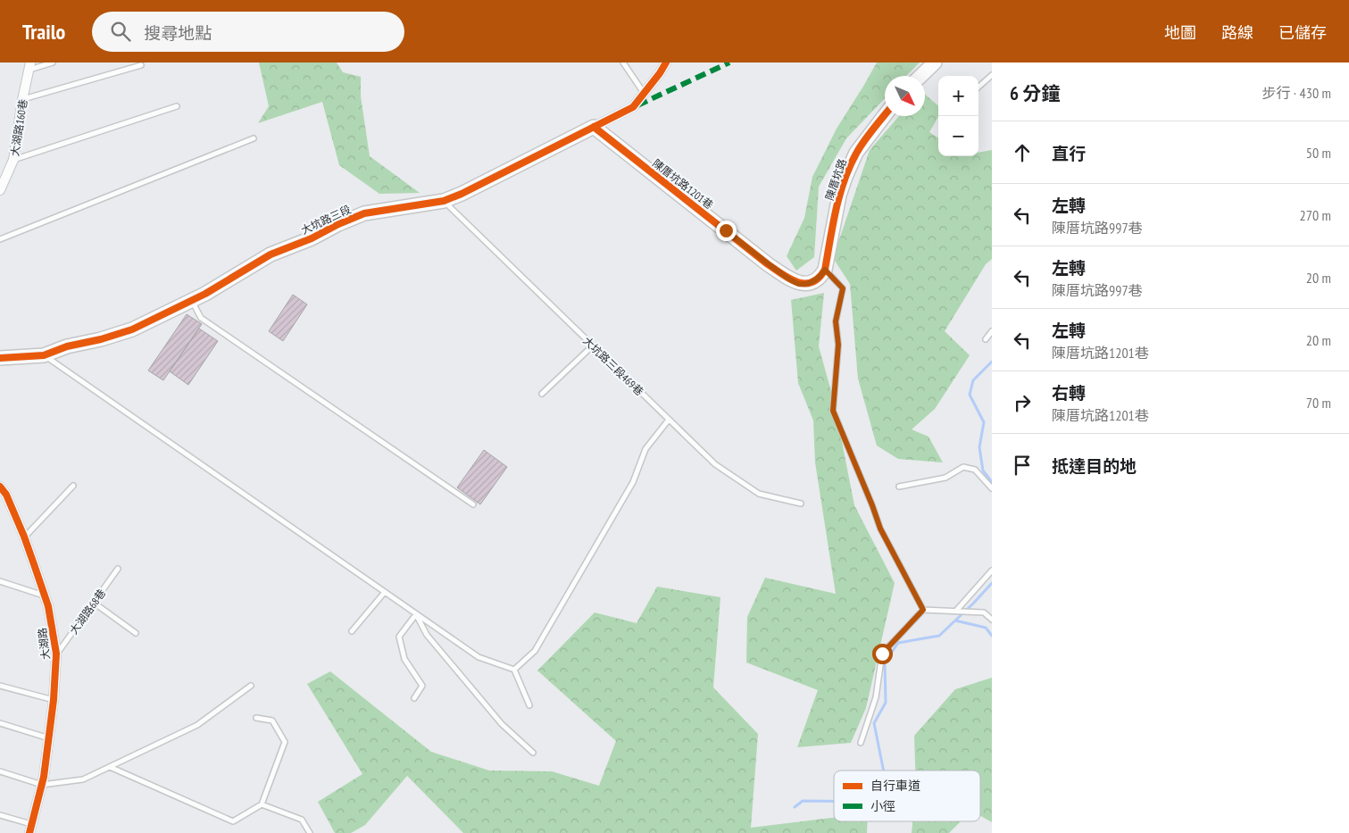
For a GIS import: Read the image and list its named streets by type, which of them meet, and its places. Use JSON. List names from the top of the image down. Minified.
{"streets":{"street":["大湖路160巷","陳厝坑路","陳厝坑路1201巷","大坑路三段","大湖路"],"lane":["大坑路三段469巷","大湖路68巷"]},"crossings":[["陳厝坑路","陳厝坑路1201巷"],["陳厝坑路1201巷","大坑路三段"],["大坑路三段","大坑路三段469巷"],["大湖路68巷","大湖路"]],"legend":["自行車道","小徑"],"north":"bottom right","page":{"header":"Trailo","search":"搜尋地點","nav":["地圖","路線","已儲存"],"heading":["6 分鐘","步行 · 430 m"],"map_buttons":["+","−"],"list":[["直行","50 m"],["左轉","陳厝坑路997巷","270 m"],["左轉","陳厝坑路997巷","20 m"],["左轉","陳厝坑路1201巷","20 m"],["右轉","陳厝坑路1201巷","70 m"],"抵達目的地"]}}
